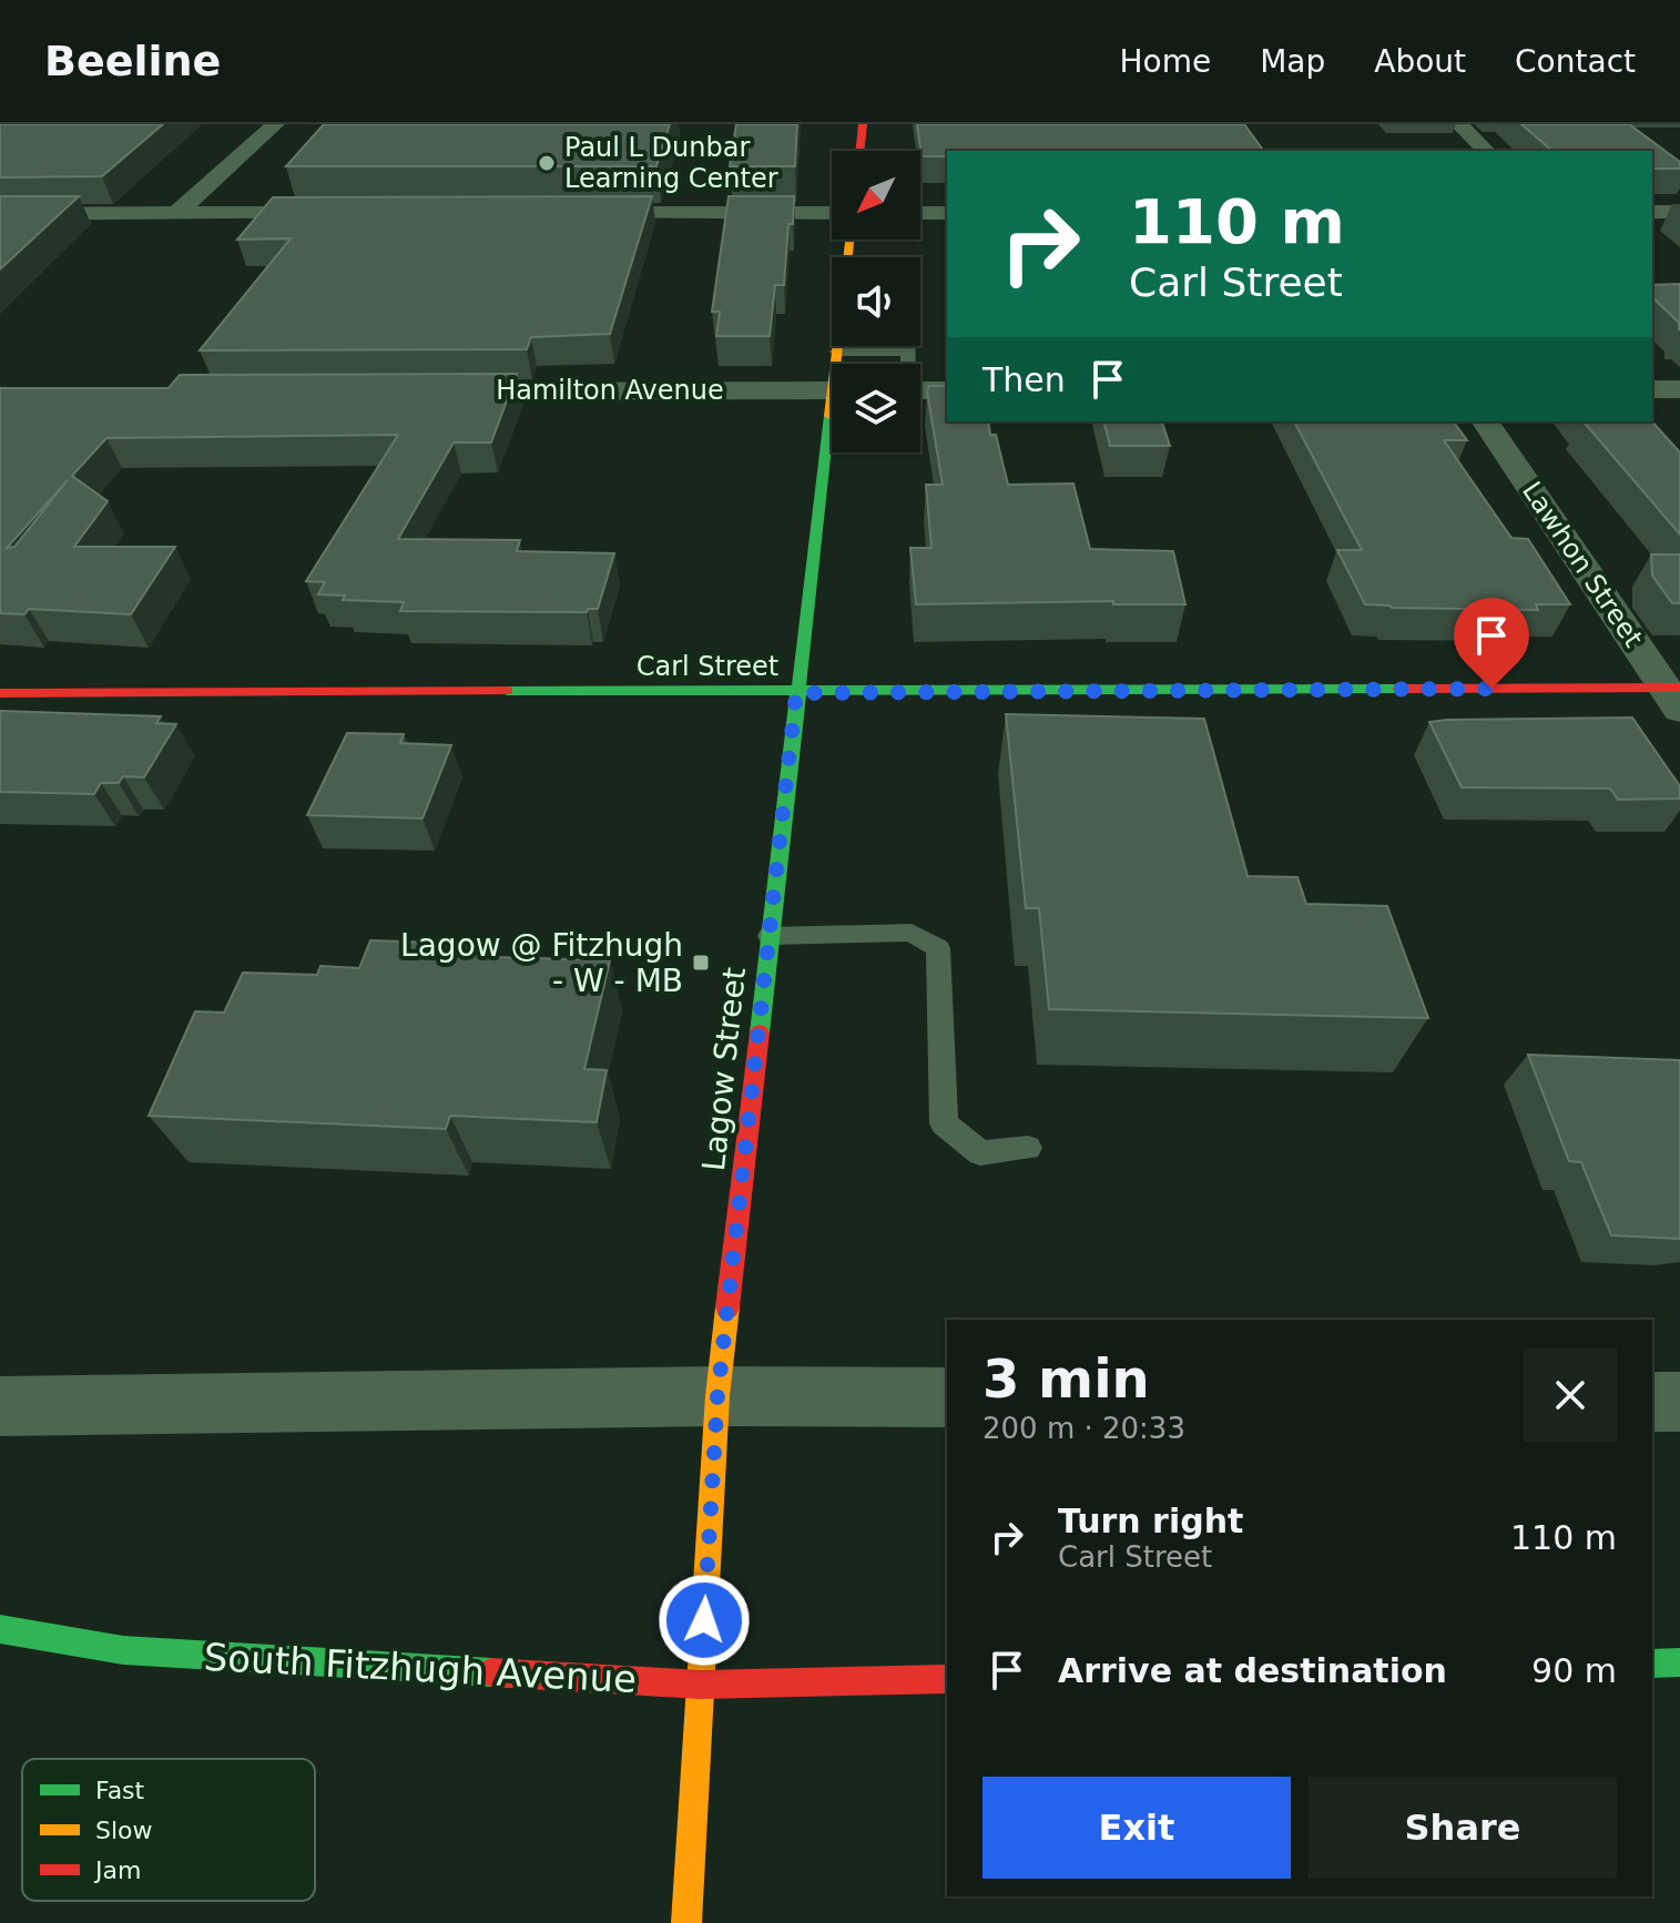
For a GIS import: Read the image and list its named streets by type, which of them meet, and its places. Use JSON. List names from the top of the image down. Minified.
{"streets":{"street":["Hamilton Avenue","Lawhon Street","Carl Street","Lagow Street","South Fitzhugh Avenue"]},"crossings":[["Lawhon Street","Carl Street"],["Carl Street","Lagow Street"],["Lagow Street","South Fitzhugh Avenue"]],"places":{"other":["Paul L Dunbar Learning Center"],"transit":["Lagow @ Fitzhugh - W - MB"]},"legend":["Fast","Slow","Jam"],"north":"bottom left","page":{"header":"Beeline","nav":["Home","Map","About","Contact"],"turn":["110 m","Carl Street"],"then":"Then","heading":["3 min","200 m · 20:33"],"list":[{"name":"Turn right","note":"Carl Street","value":"110 m"},{"name":"Arrive at destination","value":"90 m"}],"buttons":["Exit","Share"]}}
